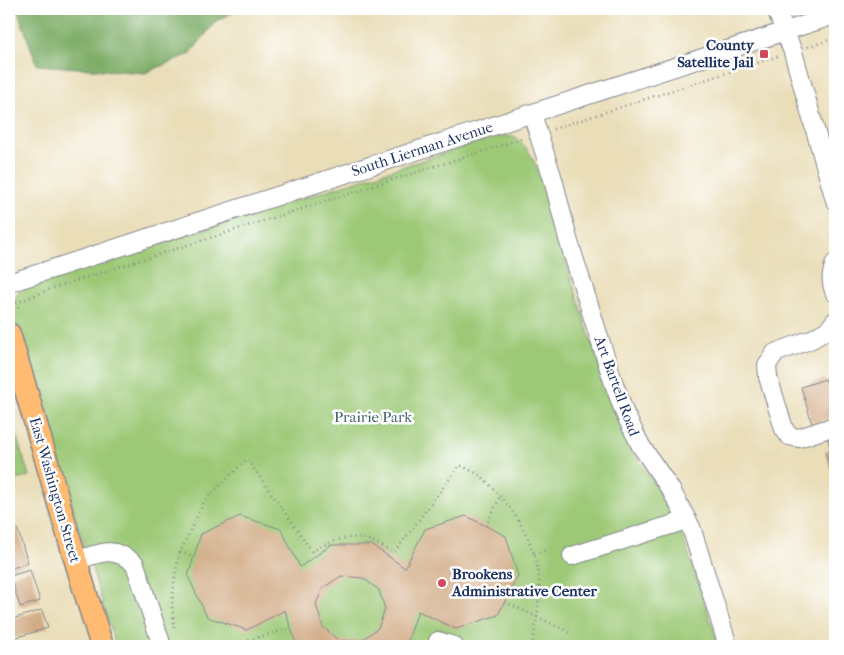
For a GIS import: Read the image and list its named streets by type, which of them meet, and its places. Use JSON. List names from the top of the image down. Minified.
{"streets":{"main road":["East Washington Street"],"street":["South Lierman Avenue","Art Bartell Road"]},"crossings":[["South Lierman Avenue","Art Bartell Road"]],"parks":["Prairie Park"],"places":{"transit":["County Satellite Jail"],"other":["Brookens Administrative Center"]}}
